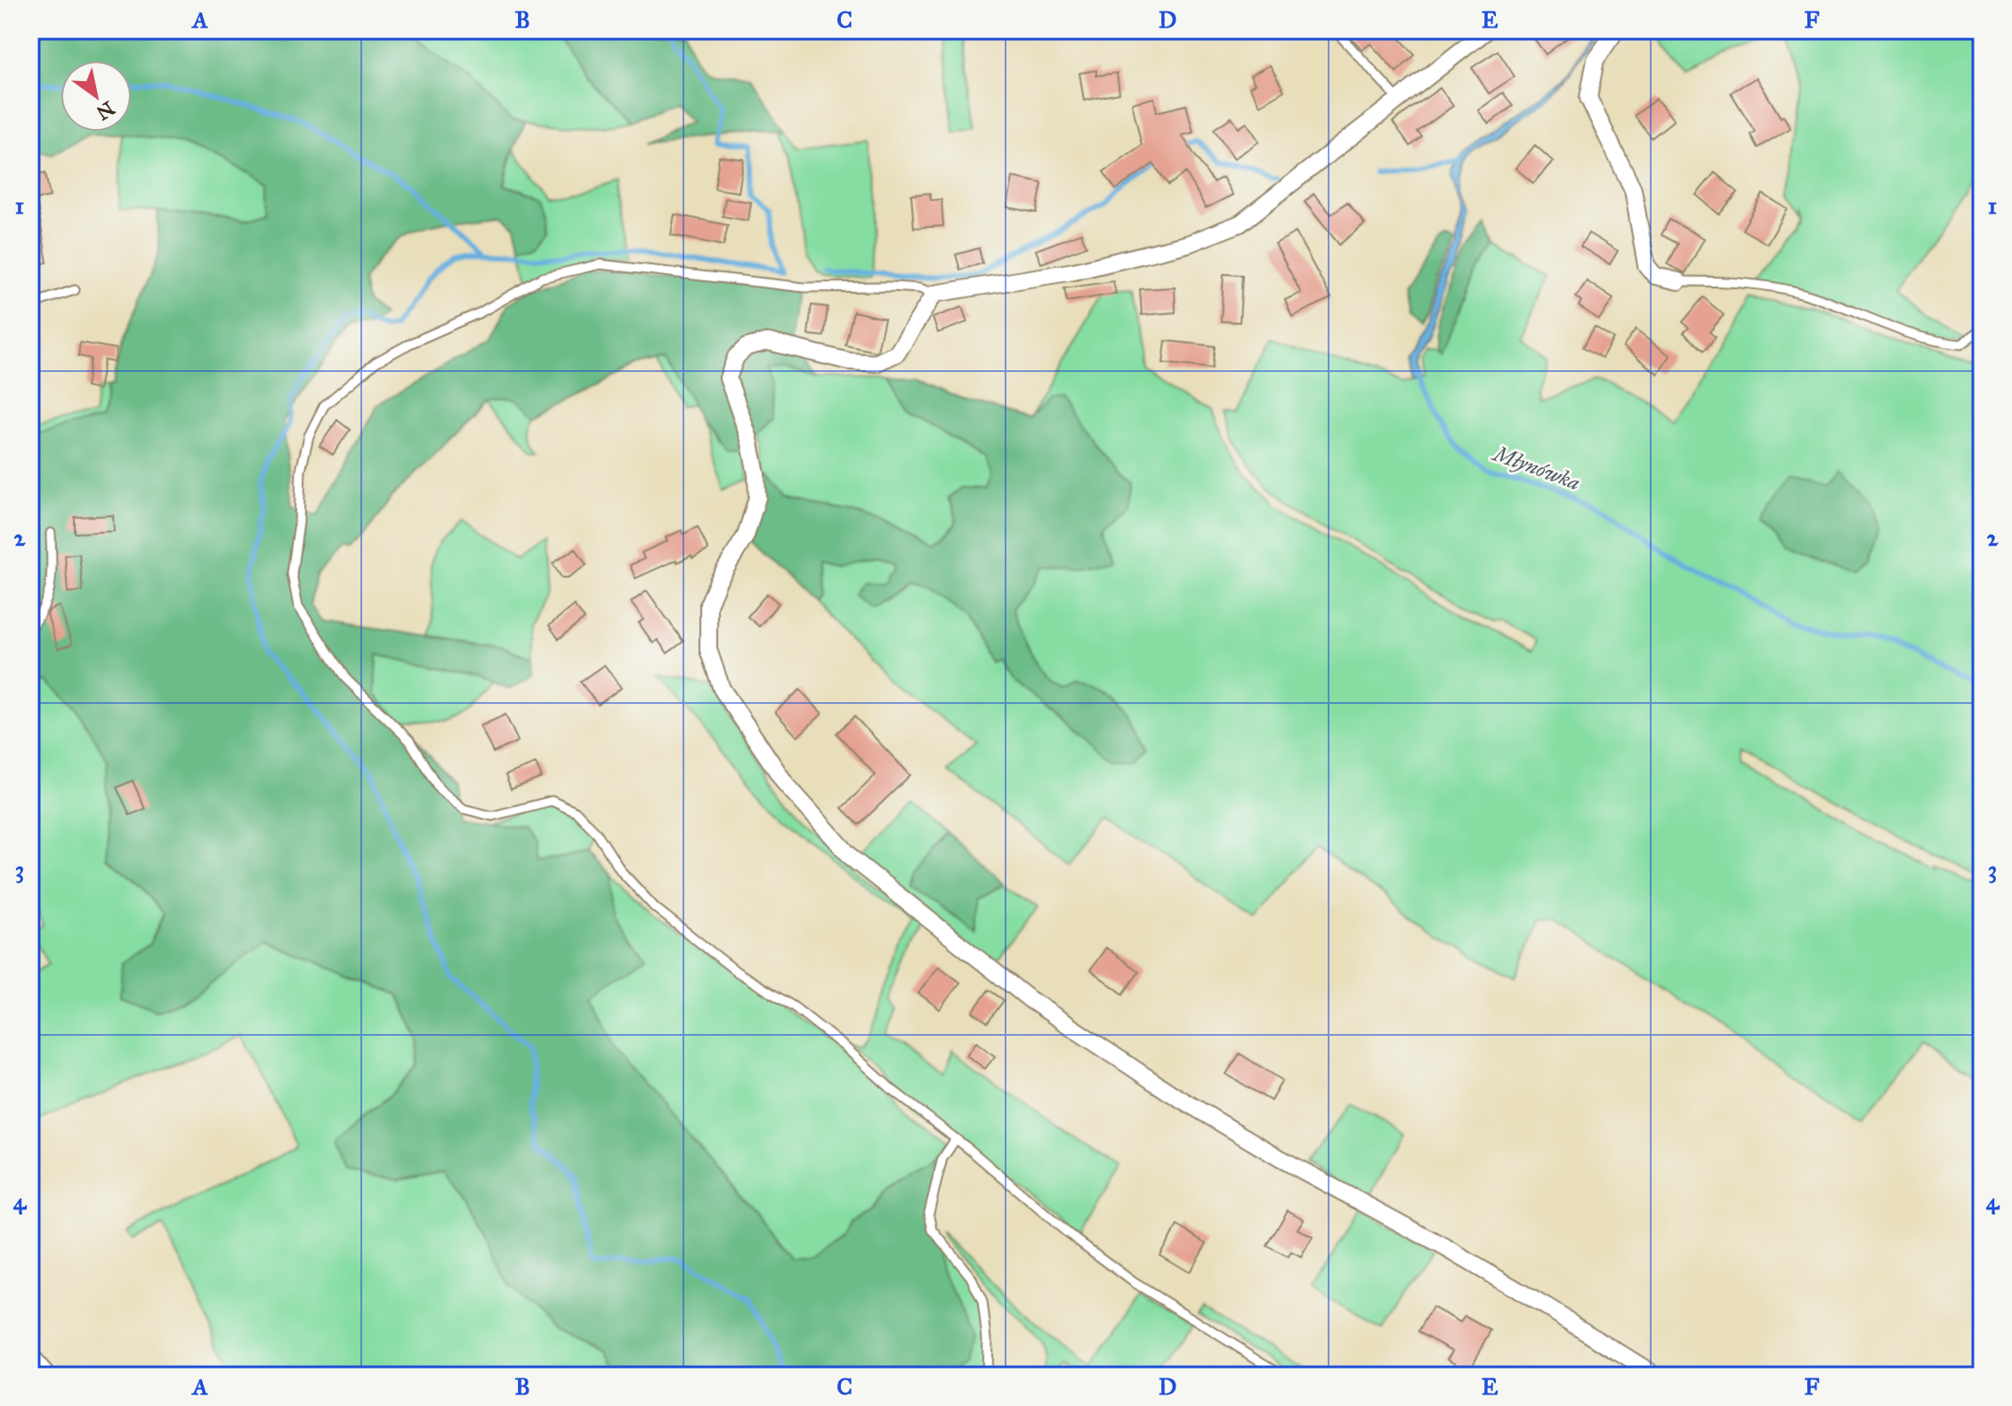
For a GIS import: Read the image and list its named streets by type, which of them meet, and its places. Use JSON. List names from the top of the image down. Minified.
{"water":["Młynówka"],"north":"bottom right","grid":{"columns":["A","B","C","D","E","F"],"rows":["1","2","3","4"]}}
